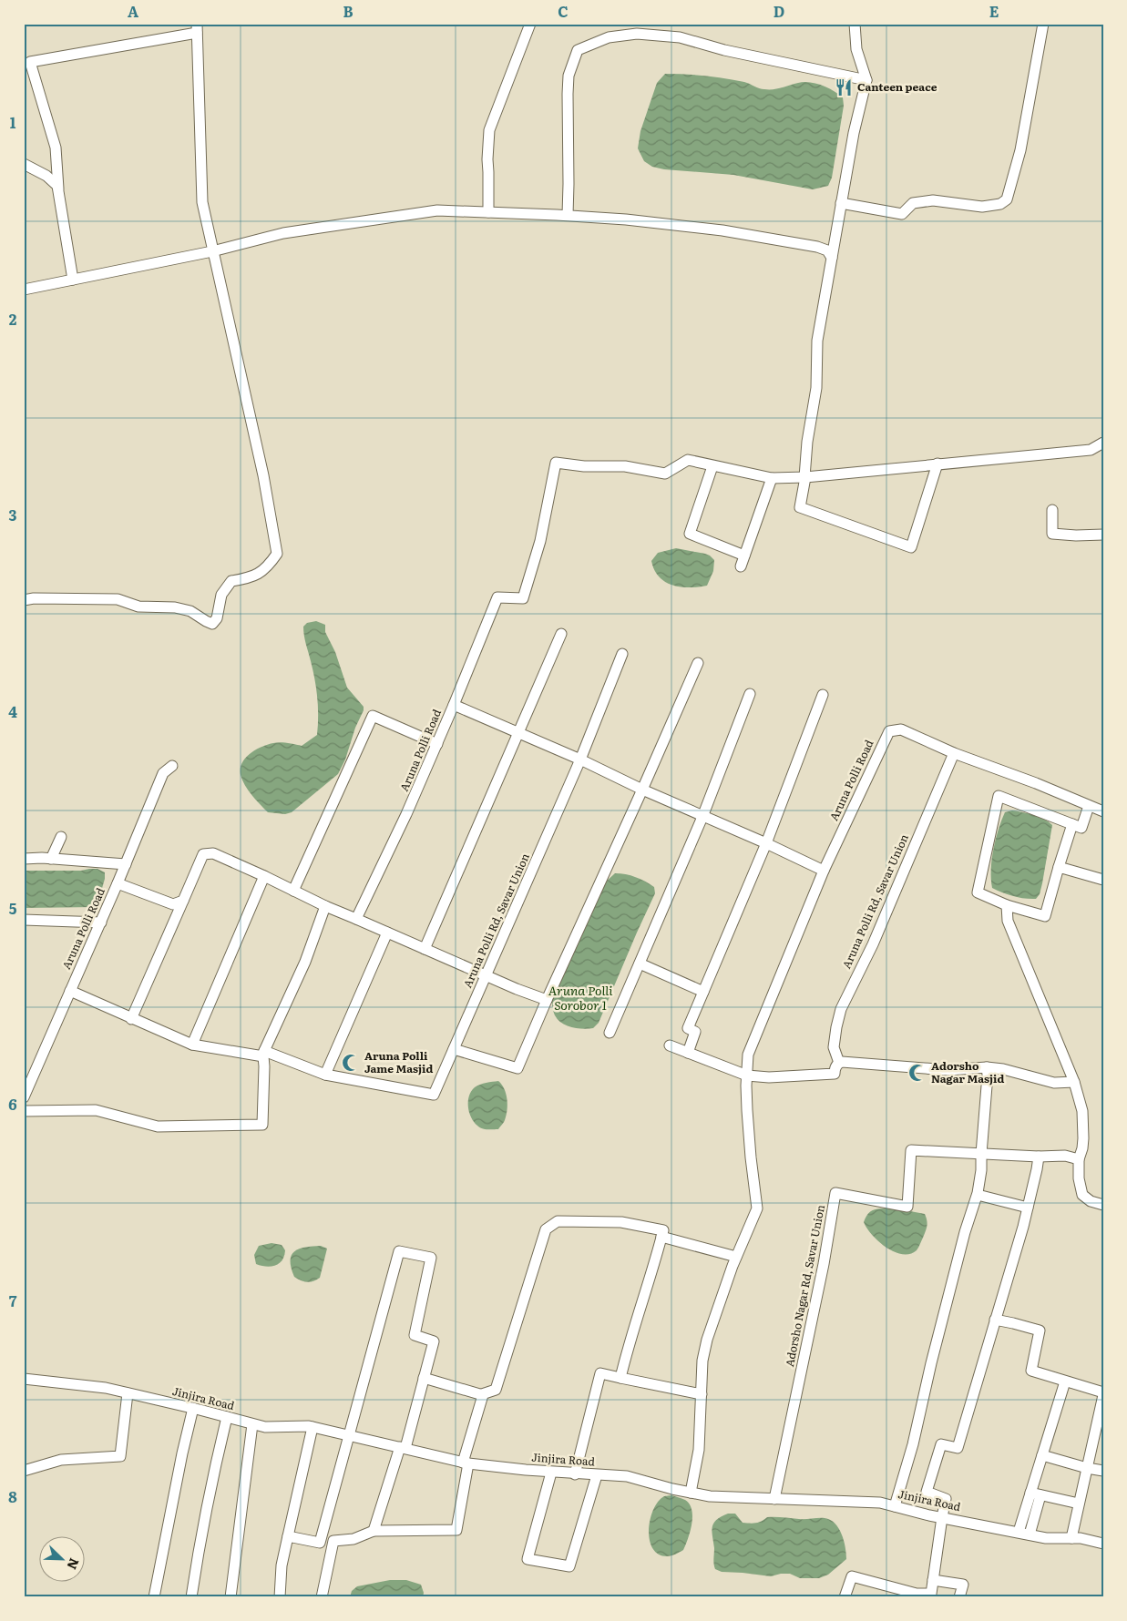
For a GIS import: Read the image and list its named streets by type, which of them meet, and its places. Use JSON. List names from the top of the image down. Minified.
{"streets":{"street":["Aruna Polli Road","Aruna Polli Rd, Savar Union","Adorsho Nagar Rd, Savar Union","Jinjira Road"]},"crossings":[["Aruna Polli Road","Aruna Polli Rd, Savar Union"],["Adorsho Nagar Rd, Savar Union","Jinjira Road"]],"water":["Aruna Polli Sorobor 1"],"places":{"restaurant":["Canteen peace"],"mosque":["Aruna Polli Jame Masjid","Adorsho Nagar Masjid"]},"north":"bottom right","grid":{"columns":["A","B","C","D","E"],"rows":["1","2","3","4","5","6","7","8"]}}
